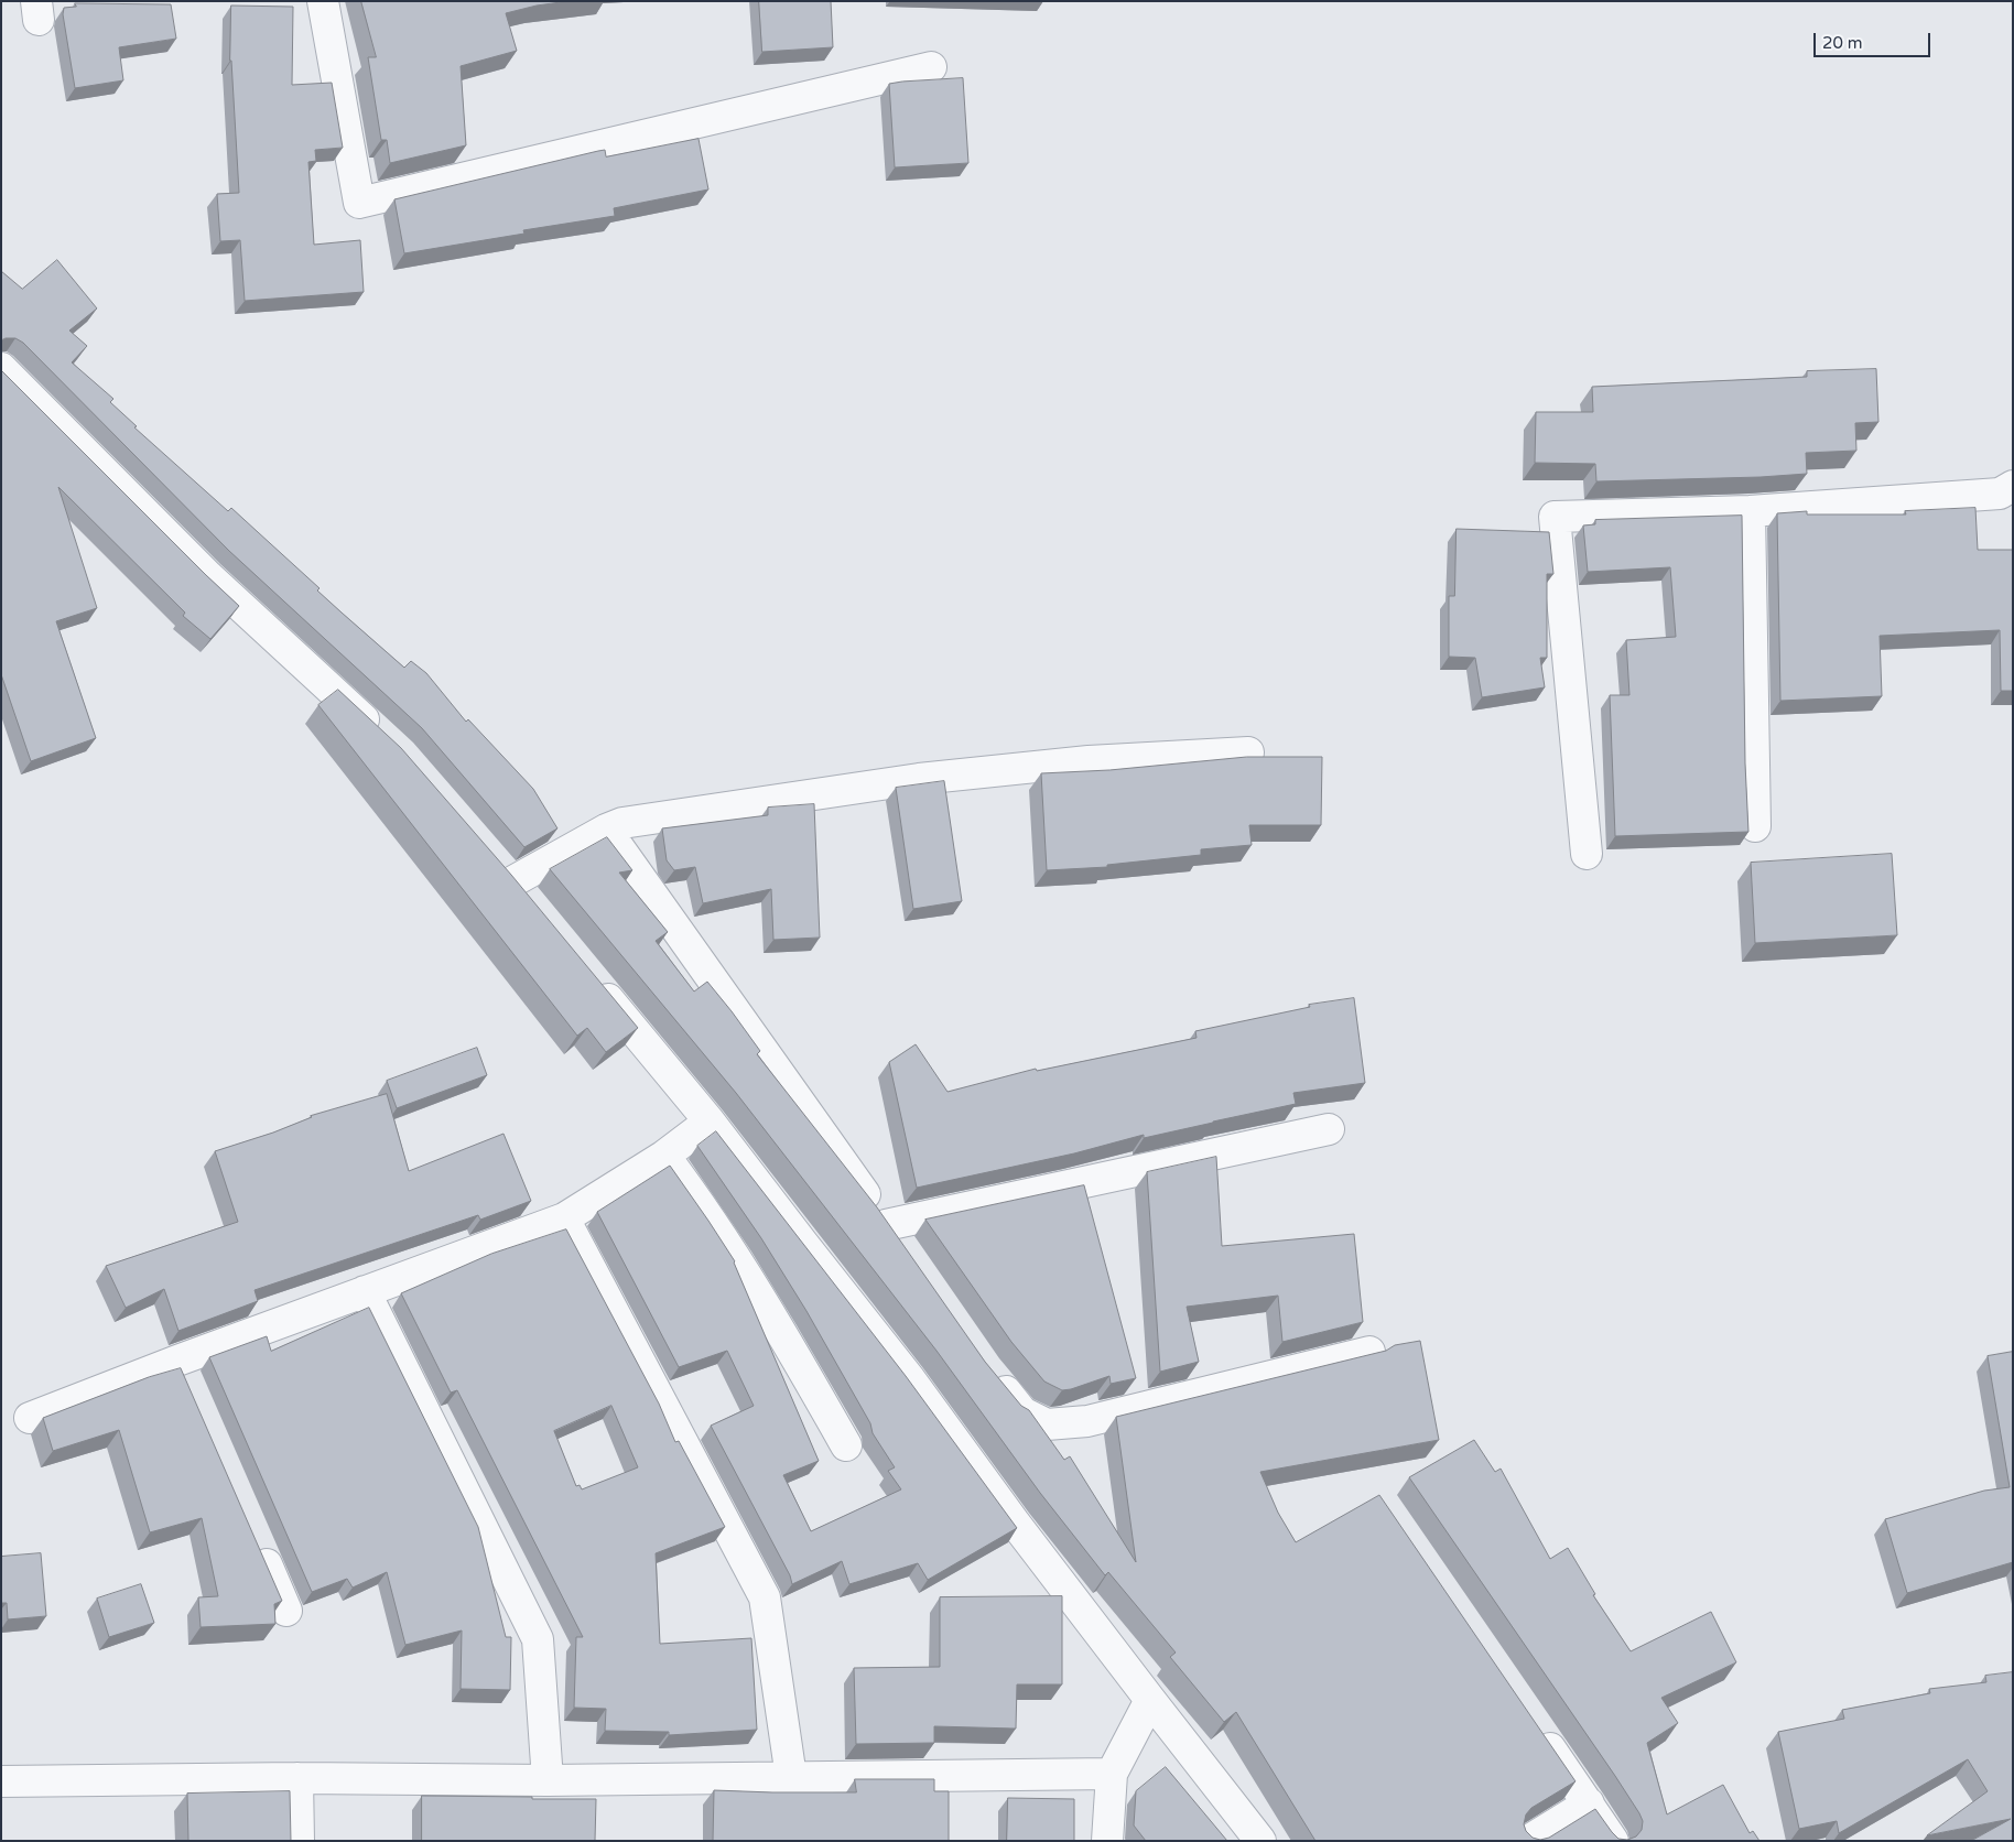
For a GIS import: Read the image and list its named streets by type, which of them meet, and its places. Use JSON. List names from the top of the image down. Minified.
{"scale_bar":"20 m"}
